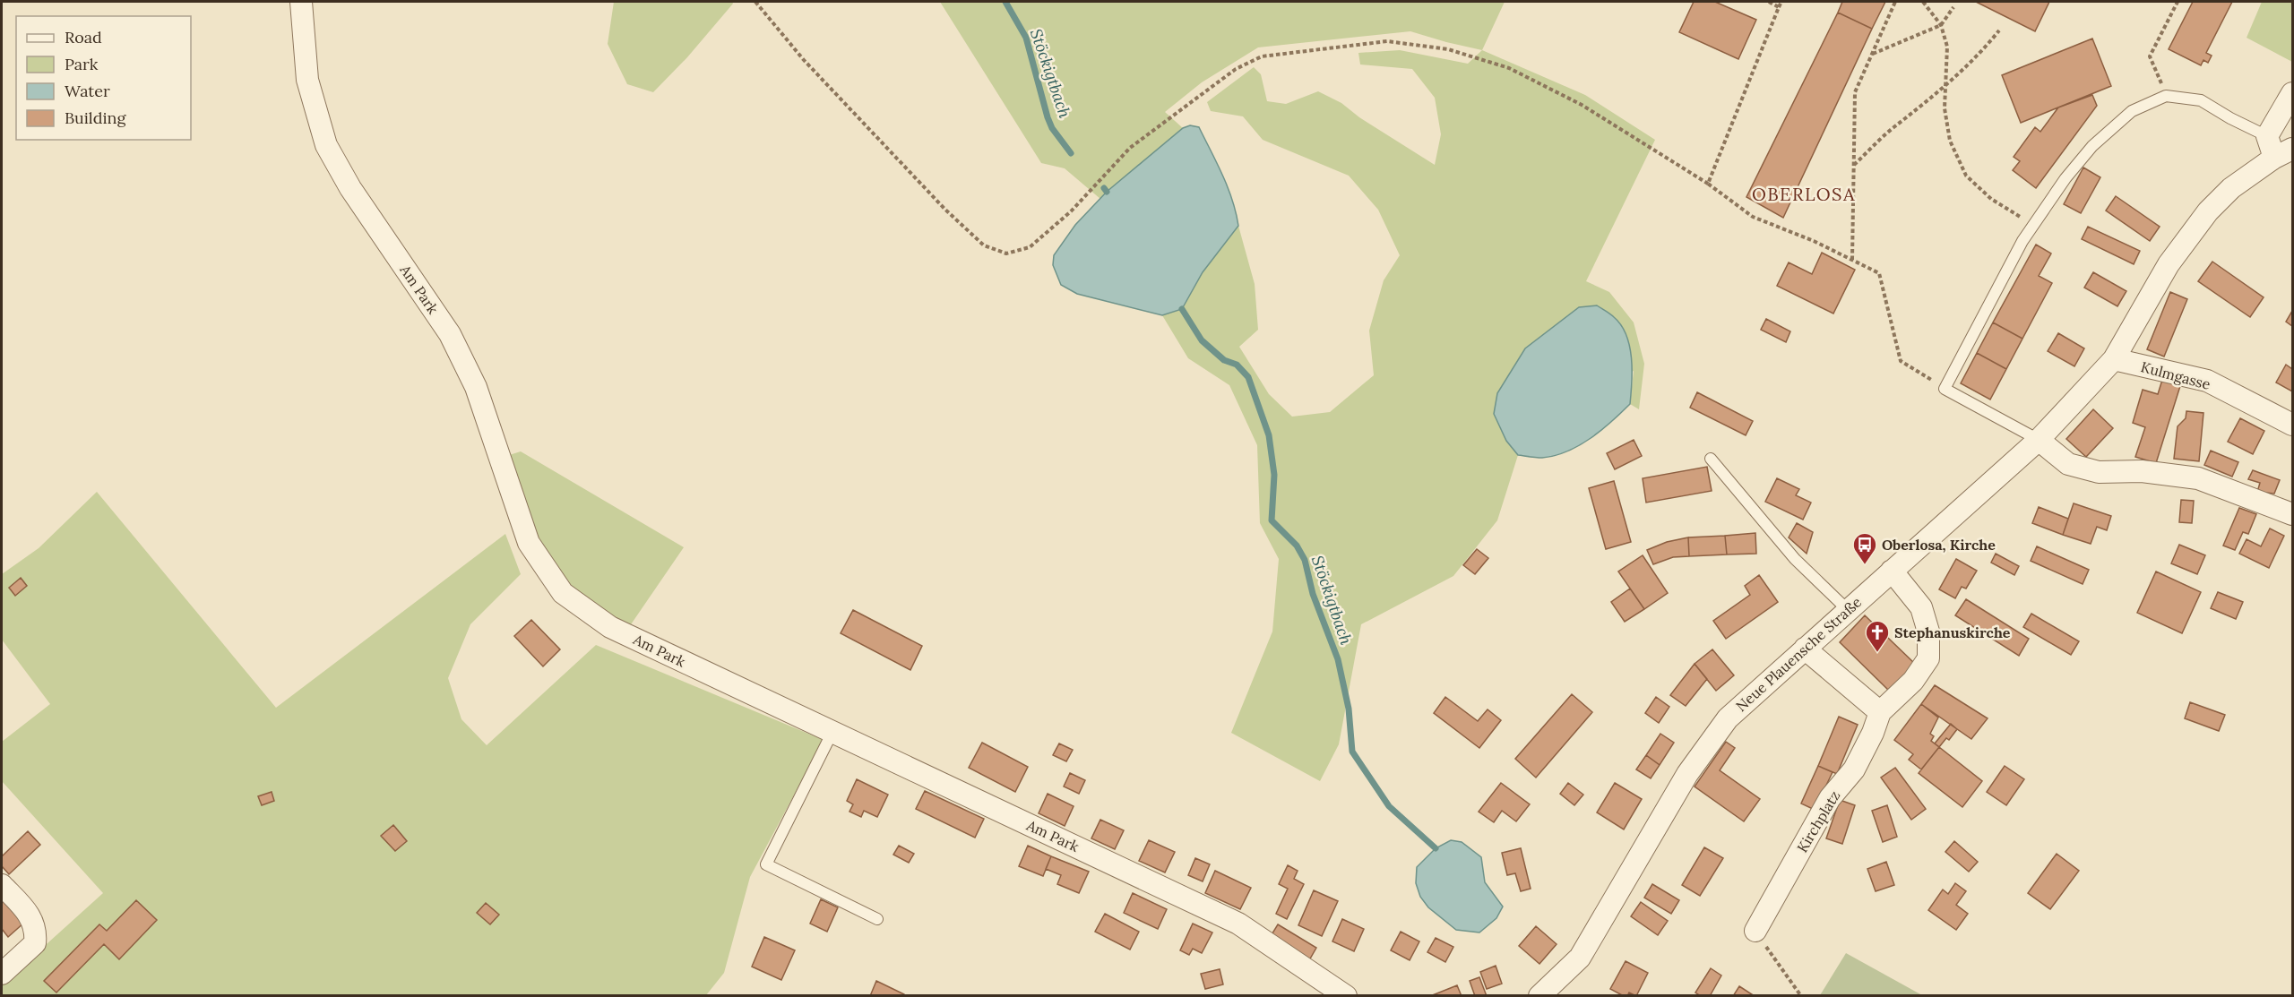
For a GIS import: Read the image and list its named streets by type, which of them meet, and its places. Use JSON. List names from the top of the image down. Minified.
{"streets":{"street":["Am Park","Kulmgasse","Neue Plauensche Straße","Kirchplatz"]},"crossings":[["Kulmgasse","Neue Plauensche Straße"],["Neue Plauensche Straße","Kirchplatz"]],"districts":["OBERLOSA"],"water":["Stöckigtbach"],"places":{"bus stop":["Oberlosa, Kirche"],"church":["Stephanuskirche"]},"legend":["Road","Park","Water","Building"]}
